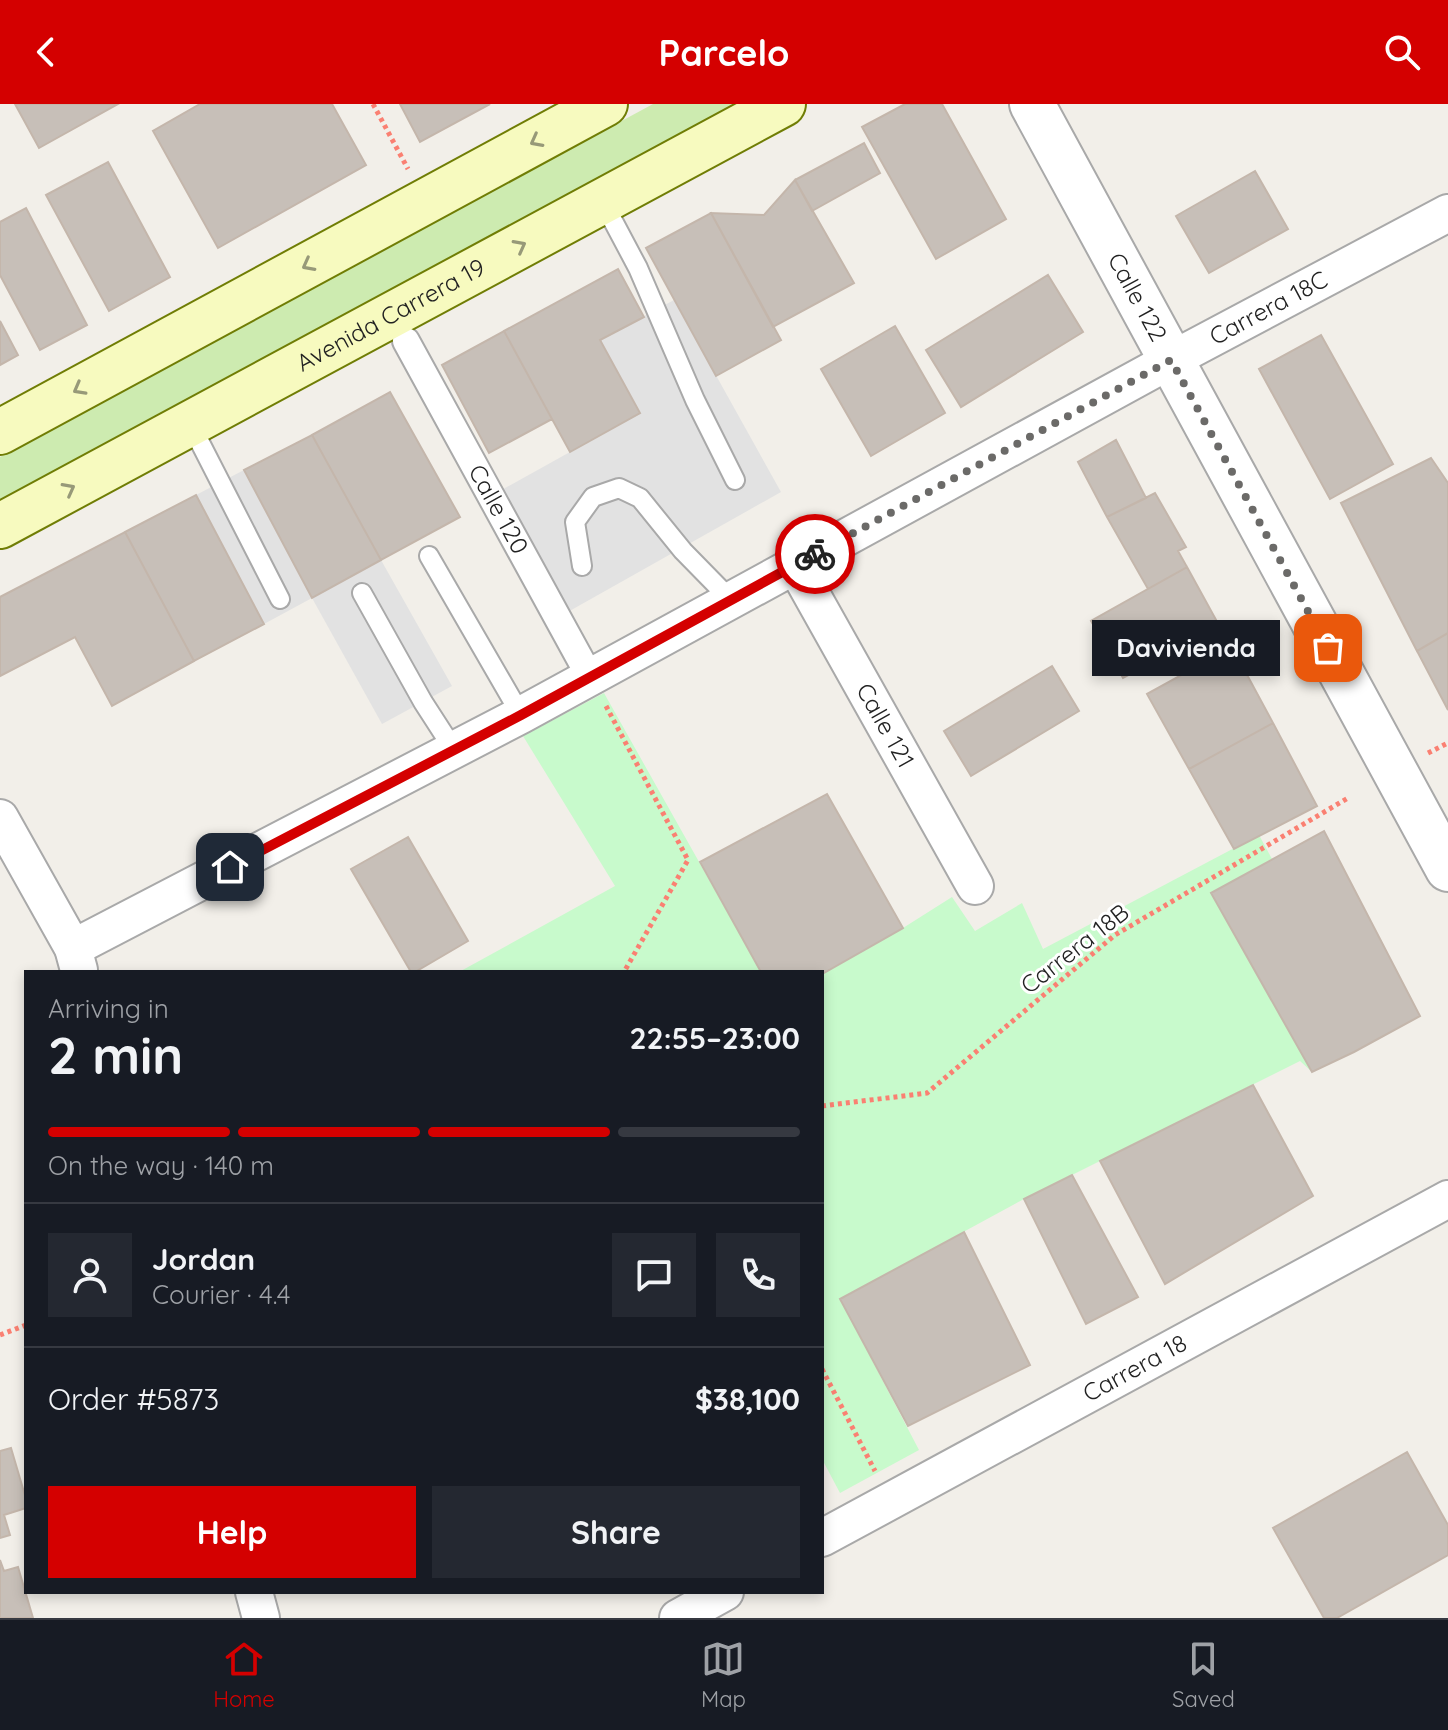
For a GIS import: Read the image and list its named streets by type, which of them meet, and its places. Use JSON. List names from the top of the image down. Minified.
{"streets":{"main road":["Avenida Carrera 19"],"street":["Calle 122","Carrera 18C","Calle 120","Calle 121","Carrera 18"],"path":["Carrera 18B"]},"crossings":[["Calle 122","Carrera 18C"],["Carrera 18C","Calle 120"],["Carrera 18C","Calle 121"]],"places":["Davivienda"],"page":{"header":"Parcelo","bubble":"Davivienda","heading":["2 min","Arriving in","22:55–23:00"],"panel":["Jordan","Courier · 4.4","Order #5873","$38,100"],"bar":"On the way · 140 m","buttons":["Help","Share"],"tabs":["Home","Map","Saved"]}}
